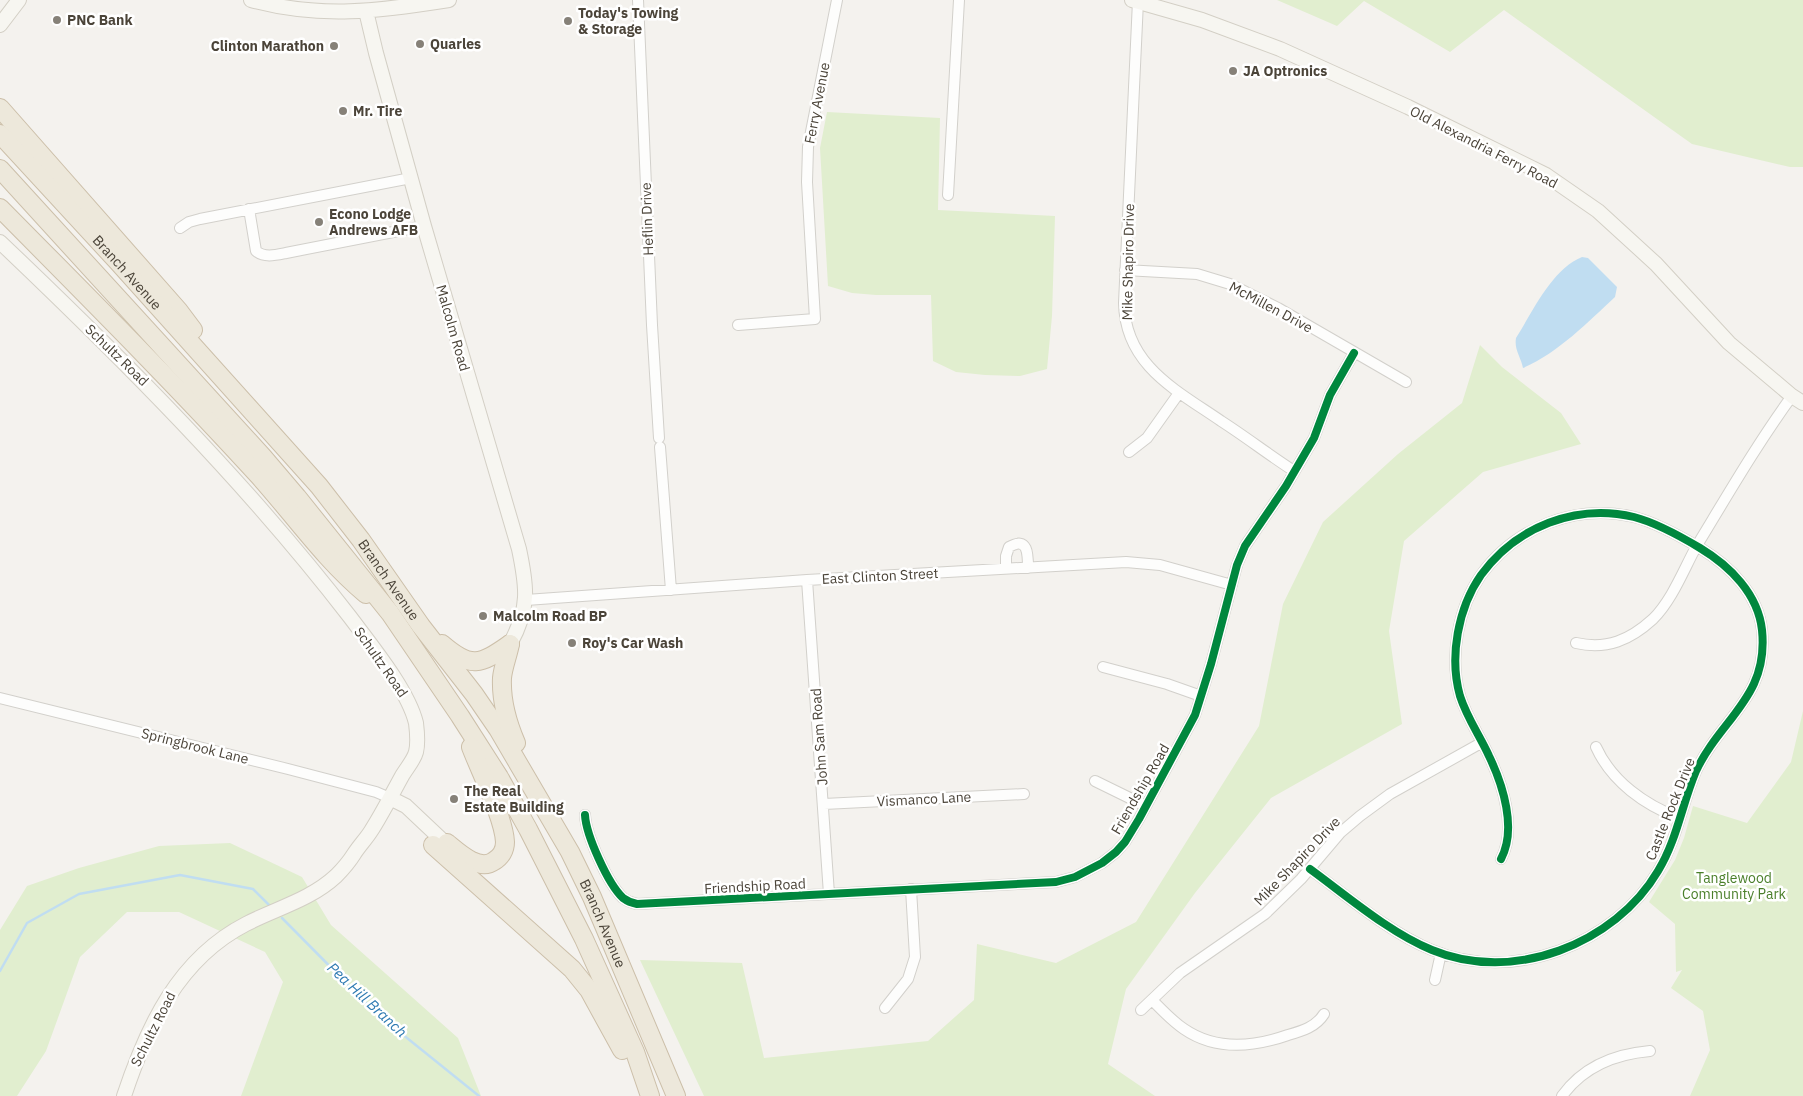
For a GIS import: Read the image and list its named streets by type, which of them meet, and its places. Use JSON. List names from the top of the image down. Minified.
{"streets":{"highway":["Branch Avenue"],"street":["Ferry Avenue","Old Alexandria Ferry Road","Heflin Drive","Mike Shapiro Drive","McMillen Drive","Malcolm Road","Schultz Road","East Clinton Street","John Sam Road","Springbrook Lane","Friendship Road","Vismanco Lane","Castle Rock Drive"]},"crossings":[["Old Alexandria Ferry Road","Mike Shapiro Drive"],["Heflin Drive","East Clinton Street"],["Mike Shapiro Drive","McMillen Drive"],["Mike Shapiro Drive","Friendship Road"],["Mike Shapiro Drive","Castle Rock Drive"],["McMillen Drive","Friendship Road"],["Malcolm Road","East Clinton Street"],["Schultz Road","Springbrook Lane"],["East Clinton Street","John Sam Road"],["East Clinton Street","Friendship Road"],["John Sam Road","Friendship Road"],["John Sam Road","Vismanco Lane"]],"water":["Pea Hill Branch"],"parks":["Tanglewood Community Park"],"places":["PNC Bank","Today's Towing & Storage","Quarles","Clinton Marathon","JA Optronics","Mr. Tire","Econo Lodge Andrews AFB","Malcolm Road BP","Roy's Car Wash","The Real Estate Building"]}
